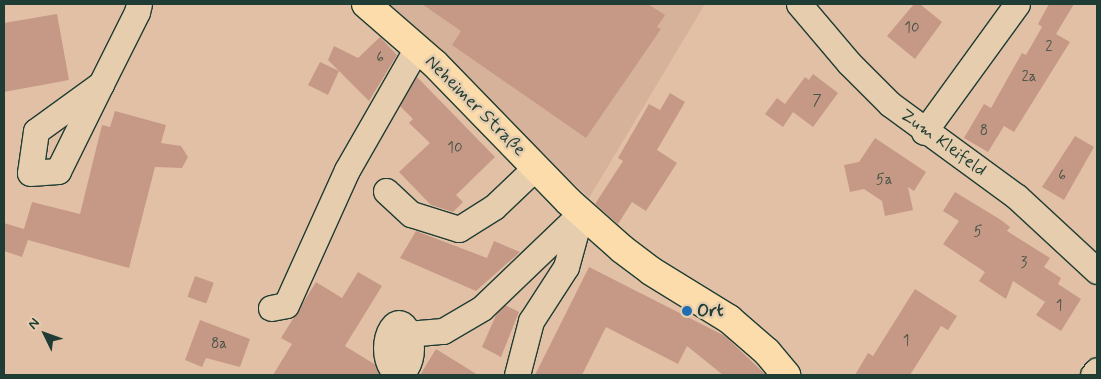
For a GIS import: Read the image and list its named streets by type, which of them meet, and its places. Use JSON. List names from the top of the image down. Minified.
{"streets":{"main road":["Neheimer Straße"],"street":["Zum Kleifeld"]},"places":["Ort"],"house_numbers":["10","2","6","2a","7","8","10","6","5a","5","3","1","1","8a"],"north":"top left"}
